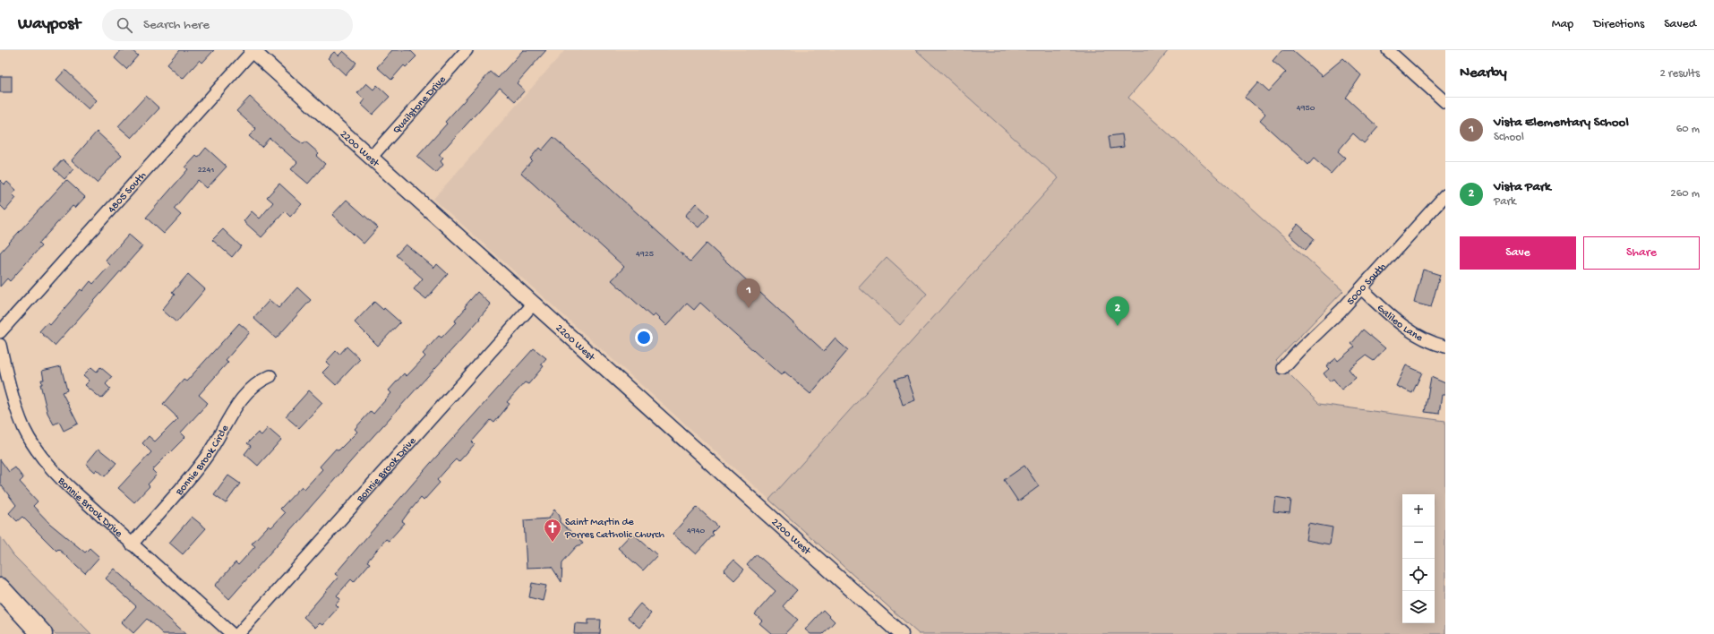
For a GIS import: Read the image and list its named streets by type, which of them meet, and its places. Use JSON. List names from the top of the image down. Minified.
{"streets":{"street":["Quailstone Drive","2200 West","4805 South","5000 South","Galileo Lane","Bonnie Brook Circle","Bonnie Brook Drive"]},"crossings":[["Quailstone Drive","2200 West"],["2200 West","4805 South"],["2200 West","Bonnie Brook Drive"],["5000 South","Galileo Lane"],["Bonnie Brook Circle","Bonnie Brook Drive"]],"places":{"church":["Saint Martin de Porres Catholic Church"]},"house_numbers":["4950","2241","4925","4940"],"page":{"header":"Waypost","search":"Search here","nav":["Map","Directions","Saved"],"heading":["Nearby","2 results"],"list":[{"mark":"1","name":"Vista Elementary School","note":"School","value":"60 m"},{"mark":"2","name":"Vista Park","note":"Park","value":"260 m"}],"buttons":["Save","Share"],"pins":["1","2"],"map_buttons":["+","−"]}}
